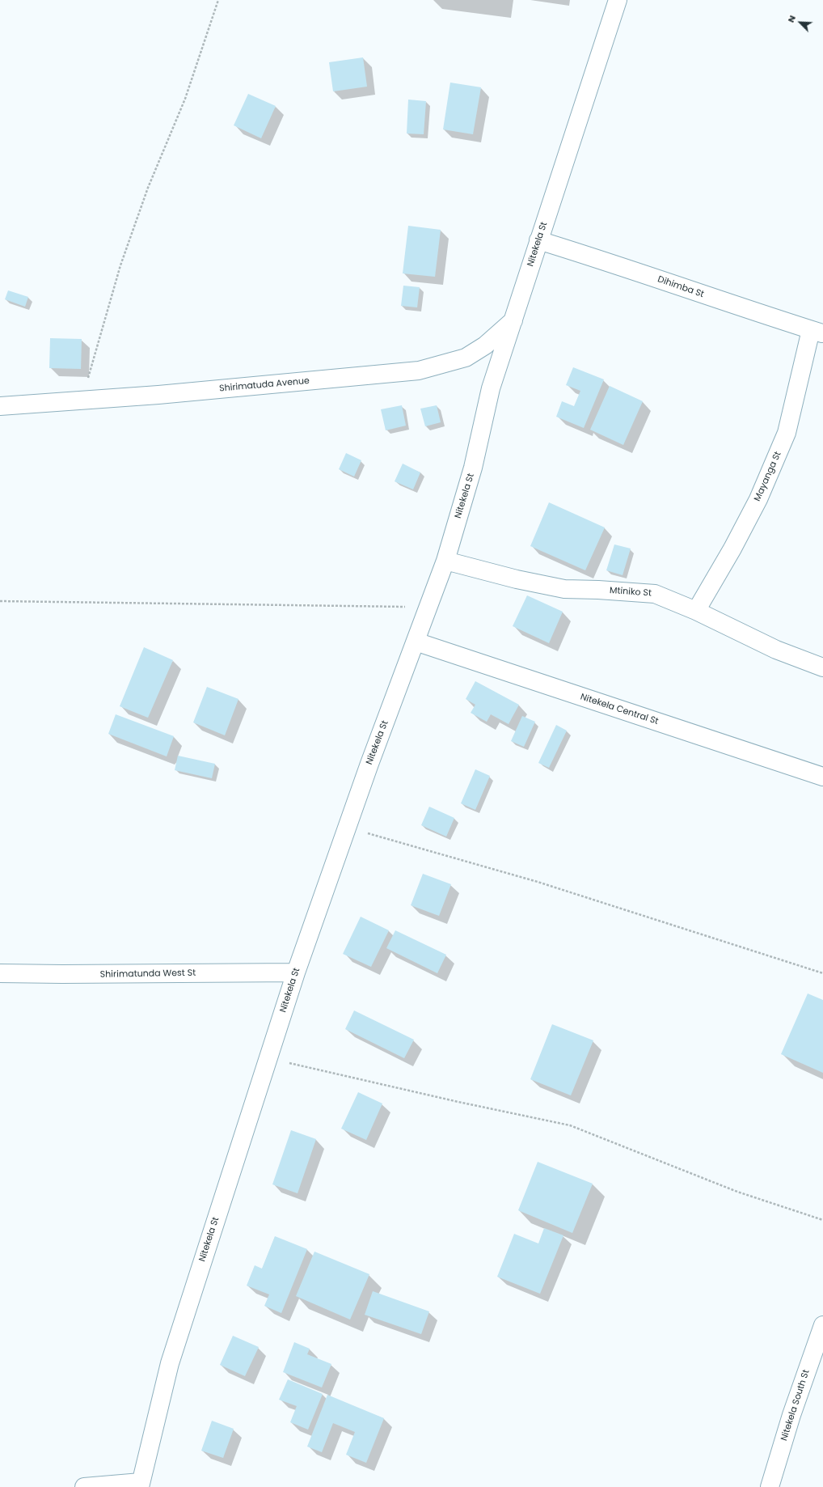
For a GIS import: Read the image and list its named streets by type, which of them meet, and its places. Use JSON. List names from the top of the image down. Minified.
{"streets":{"street":["Nitekela St","Dihimba St","Shirimatuda Avenue","Mayanga St","Mtiniko St","Nitekela Central St","Shirimatunda West St","Nitekela South St"]},"crossings":[["Nitekela St","Dihimba St"],["Nitekela St","Shirimatuda Avenue"],["Nitekela St","Mtiniko St"],["Nitekela St","Nitekela Central St"],["Nitekela St","Shirimatunda West St"],["Dihimba St","Mayanga St"],["Mayanga St","Mtiniko St"]],"north":"top left"}
